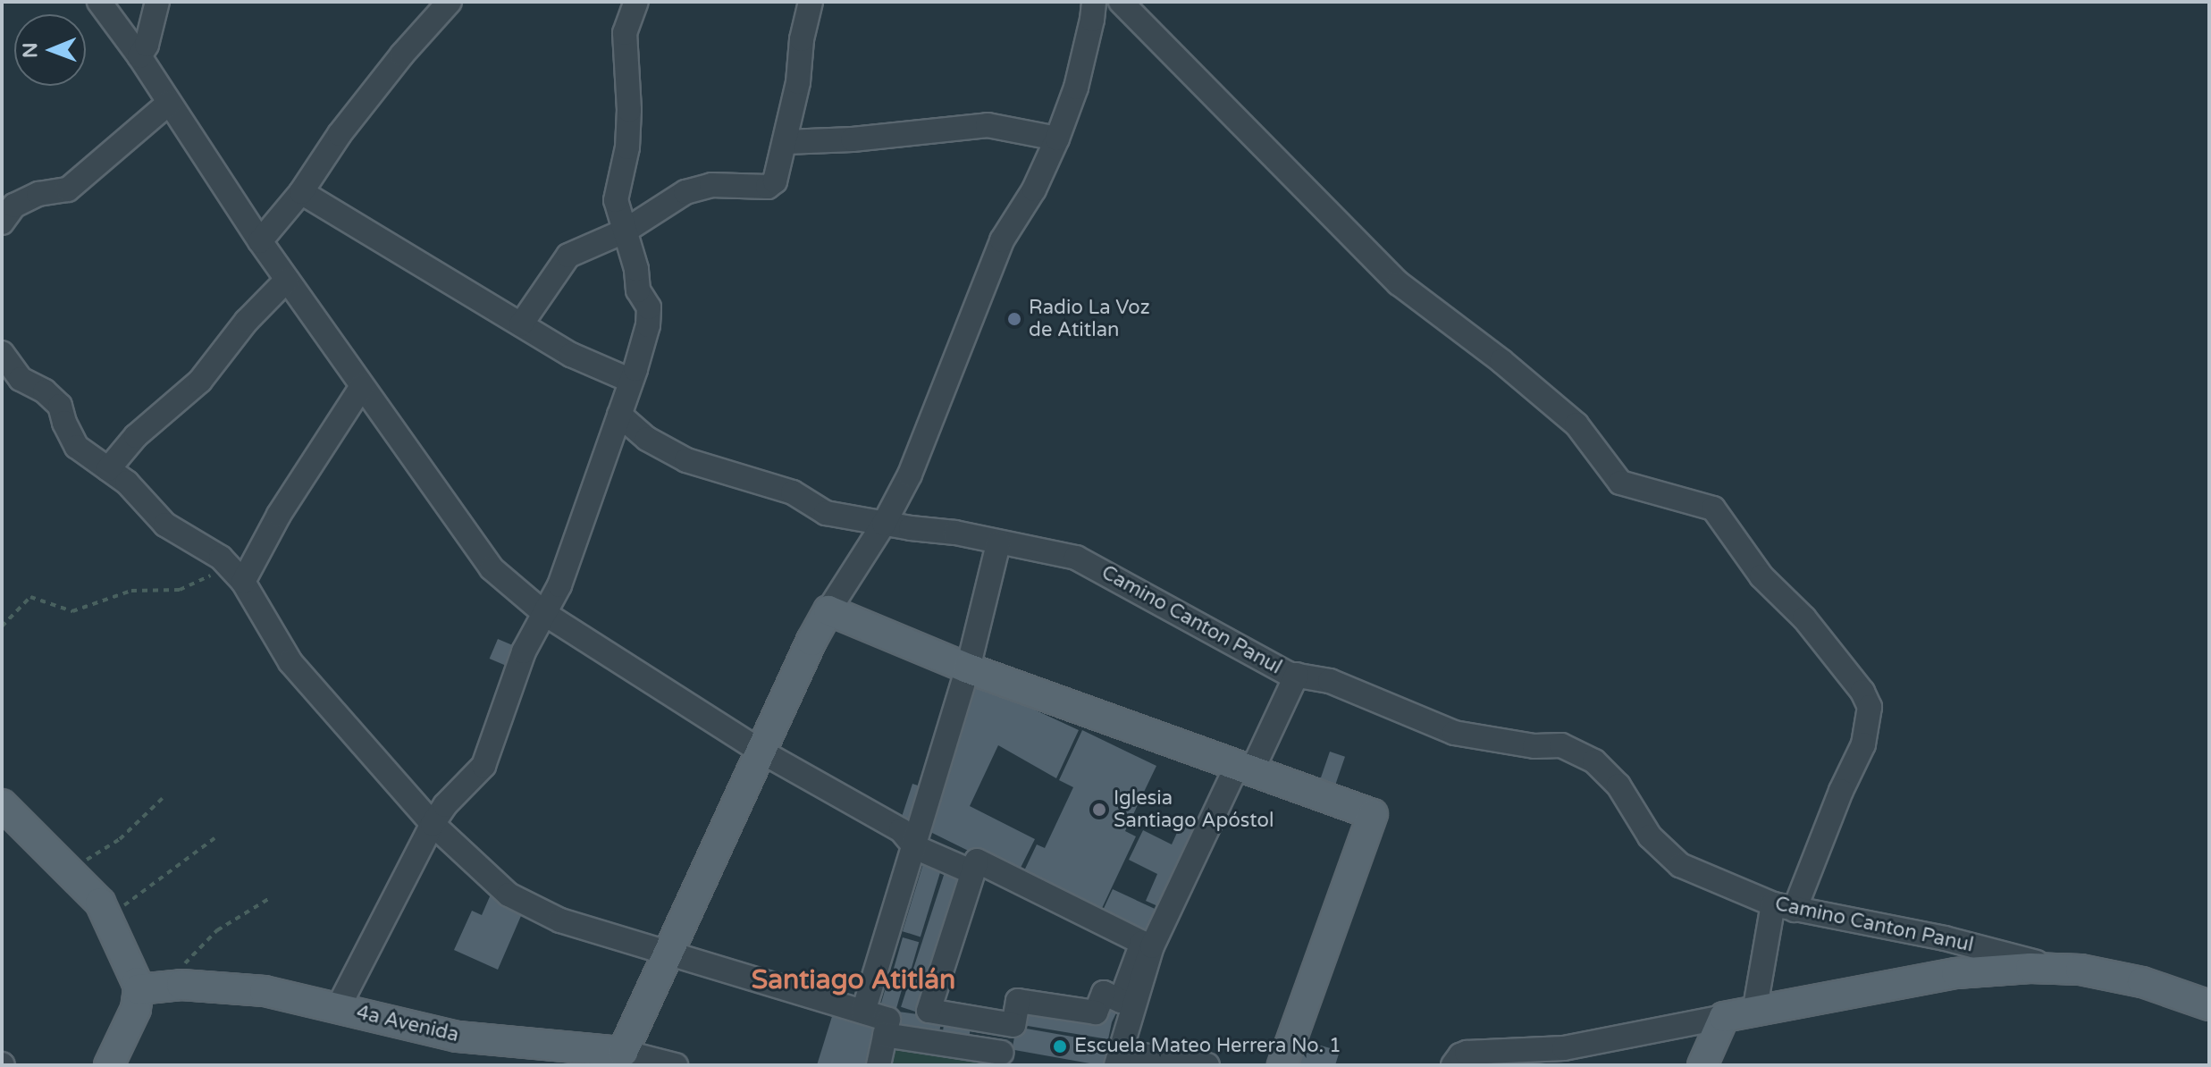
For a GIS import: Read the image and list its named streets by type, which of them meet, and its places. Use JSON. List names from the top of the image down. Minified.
{"streets":{"main road":["4a Avenida"],"street":["Camino Canton Panul"]},"districts":["Santiago Atitlán"],"places":["Radio La Voz de Atitlan","Iglesia Santiago Apóstol","Escuela Mateo Herrera No. 1"],"north":"left"}
